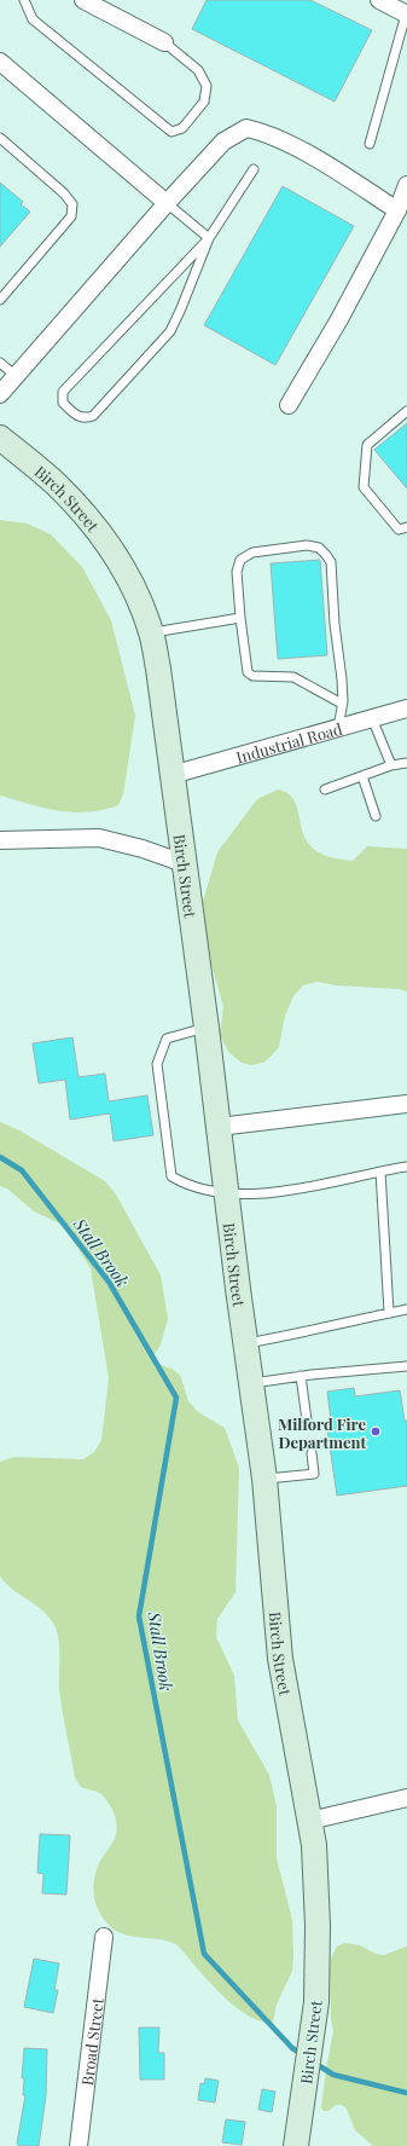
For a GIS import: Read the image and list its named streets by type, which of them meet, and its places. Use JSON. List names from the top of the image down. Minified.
{"streets":{"street":["Birch Street","Industrial Road","Broad Street"]},"crossings":[["Birch Street","Industrial Road"]],"water":["Stall Brook"],"places":["Milford Fire Department"]}
